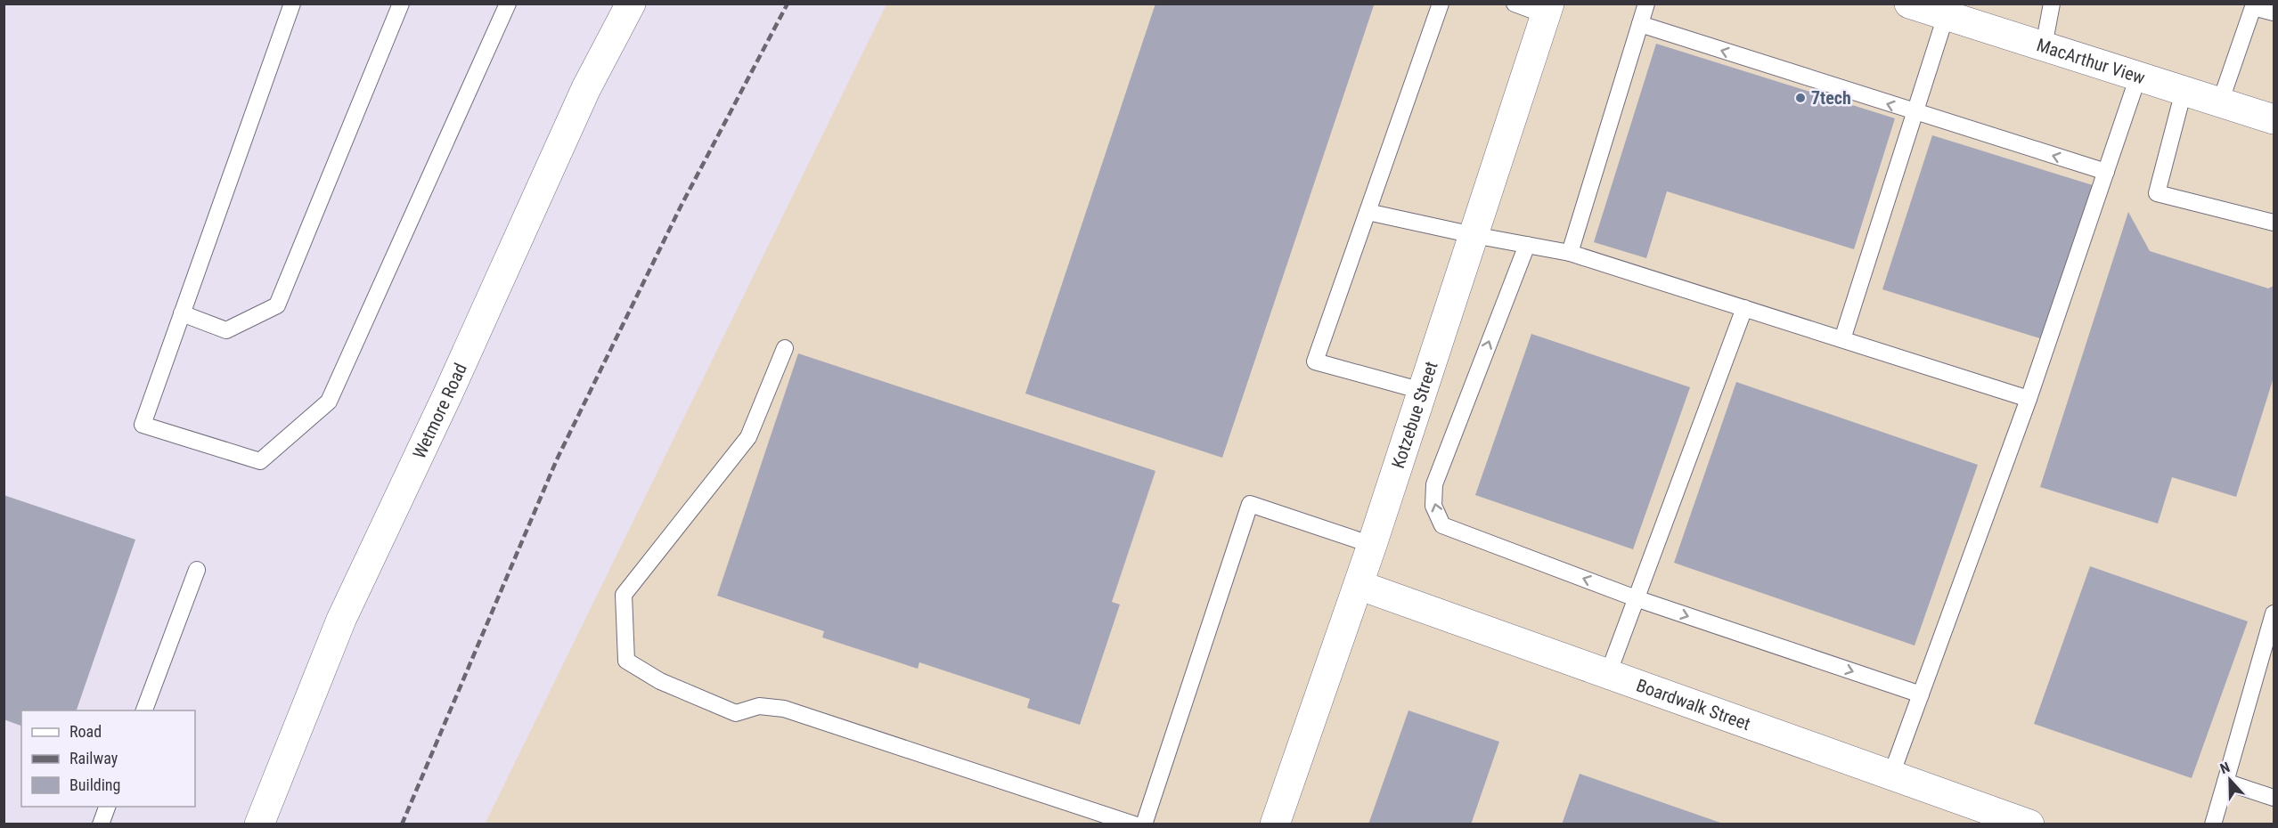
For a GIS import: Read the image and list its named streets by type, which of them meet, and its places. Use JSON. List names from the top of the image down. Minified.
{"streets":{"street":["MacArthur View","Wetmore Road","Kotzebue Street","Boardwalk Street"]},"crossings":[["Kotzebue Street","Boardwalk Street"]],"places":["7tech"],"legend":["Road","Railway","Building"],"north":"top"}
